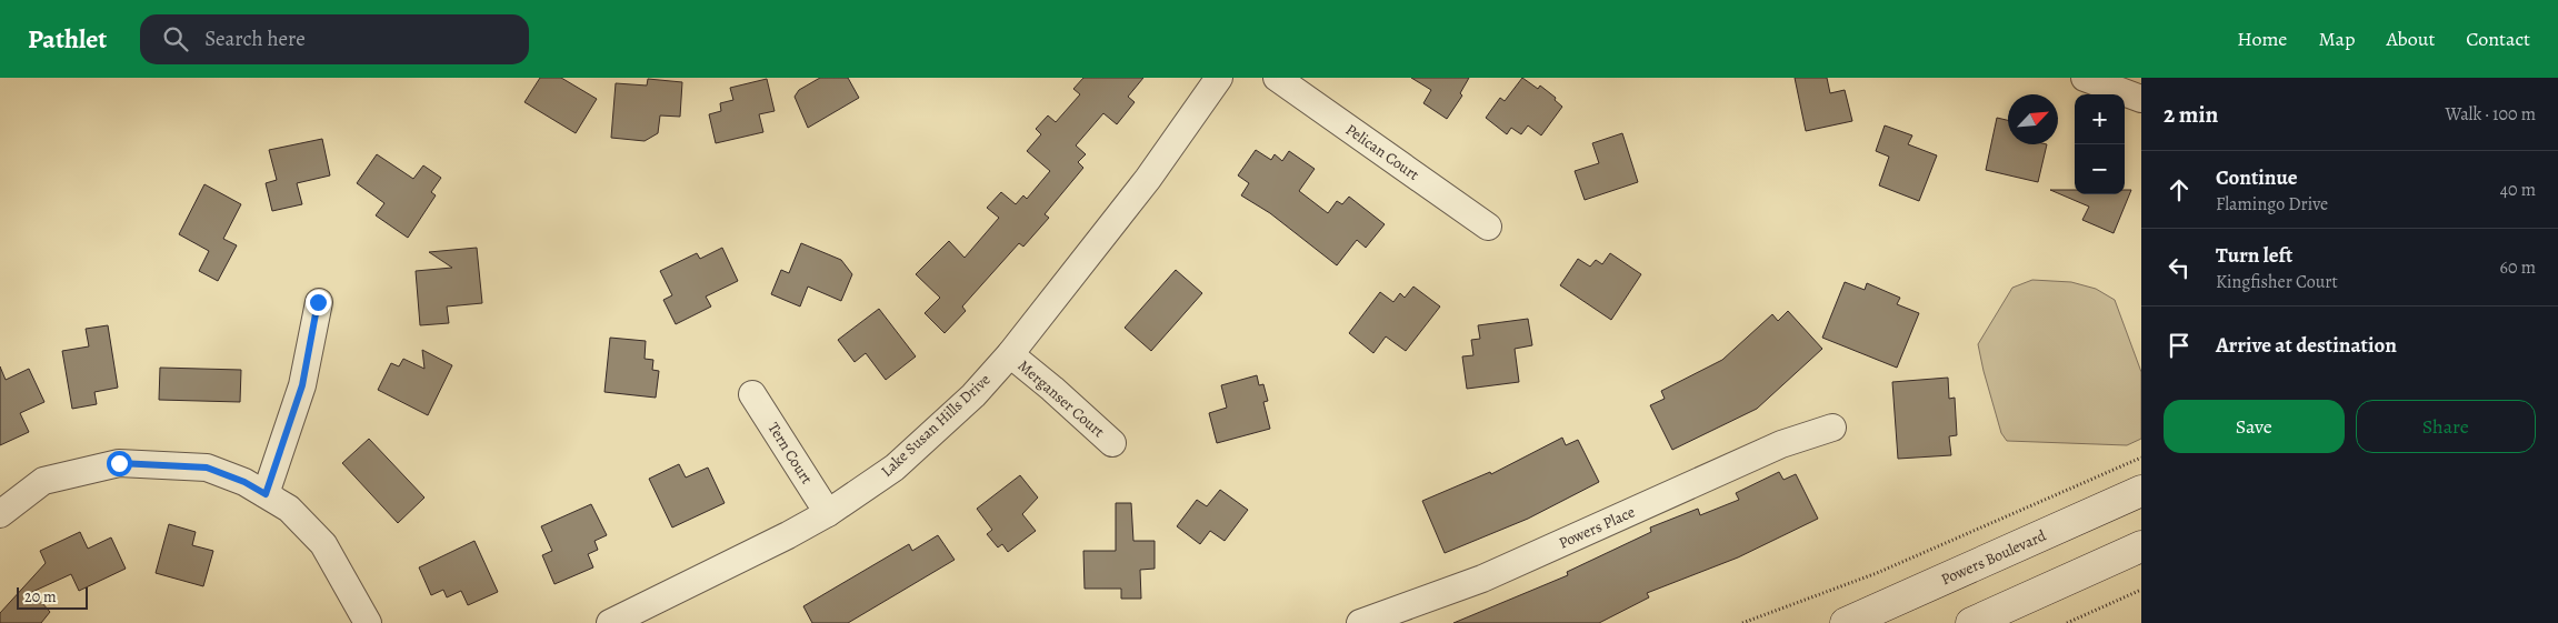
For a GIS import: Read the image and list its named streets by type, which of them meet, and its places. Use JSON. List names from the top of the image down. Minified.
{"streets":{"main road":["Powers Boulevard"],"street":["Pelican Court","Merganser Court","Lake Susan Hills Drive","Tern Court","Powers Place"]},"crossings":[["Merganser Court","Lake Susan Hills Drive"],["Lake Susan Hills Drive","Tern Court"]],"scale_bar":"20 m","north":"top right","page":{"header":"Pathlet","search":"Search here","nav":["Home","Map","About","Contact"],"heading":["2 min","Walk · 100 m"],"map_buttons":["+","−"],"list":[["Continue","Flamingo Drive","40 m"],["Turn left","Kingfisher Court","60 m"],"Arrive at destination"],"buttons":["Save","Share"],"scale":"20 m"}}
